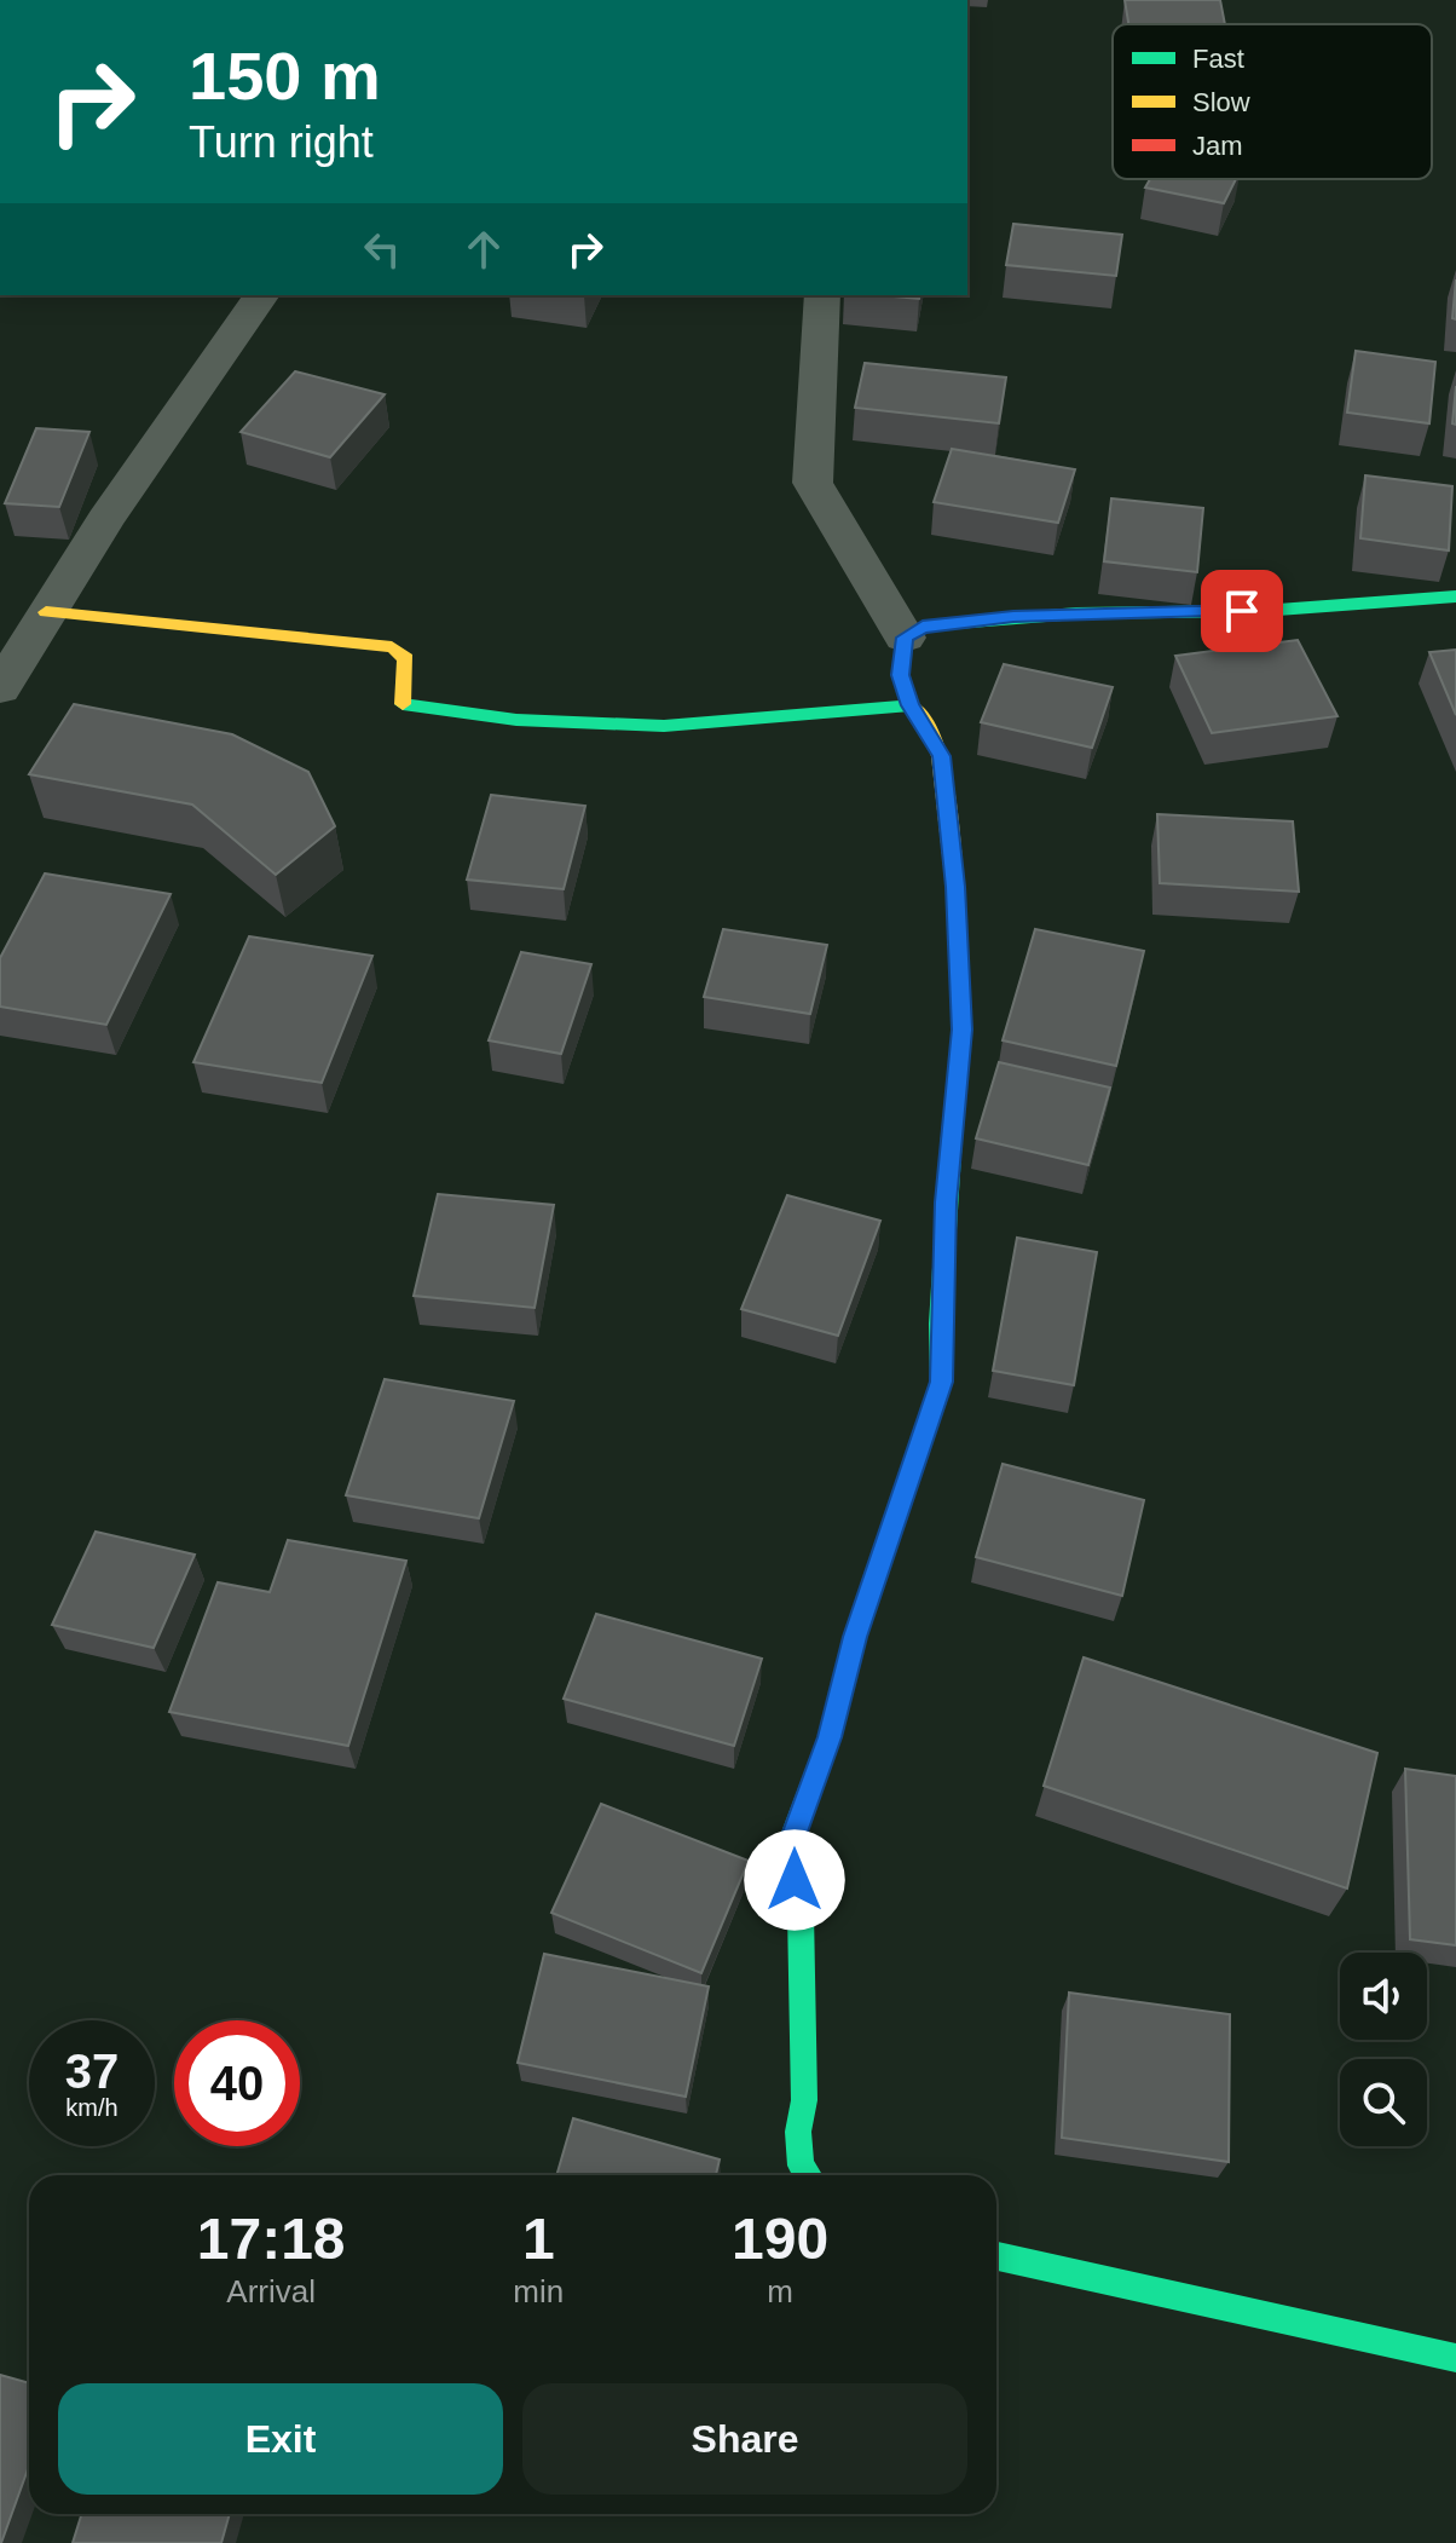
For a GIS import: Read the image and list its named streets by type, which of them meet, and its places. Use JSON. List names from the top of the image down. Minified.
{"legend":["Fast","Slow","Jam"],"page":{"turn":["150 m","Turn right"],"speed":"37 km/h","limit":"40","eta":["17:18","Arrival","1","min","190","m"],"buttons":["Exit","Share"]}}
